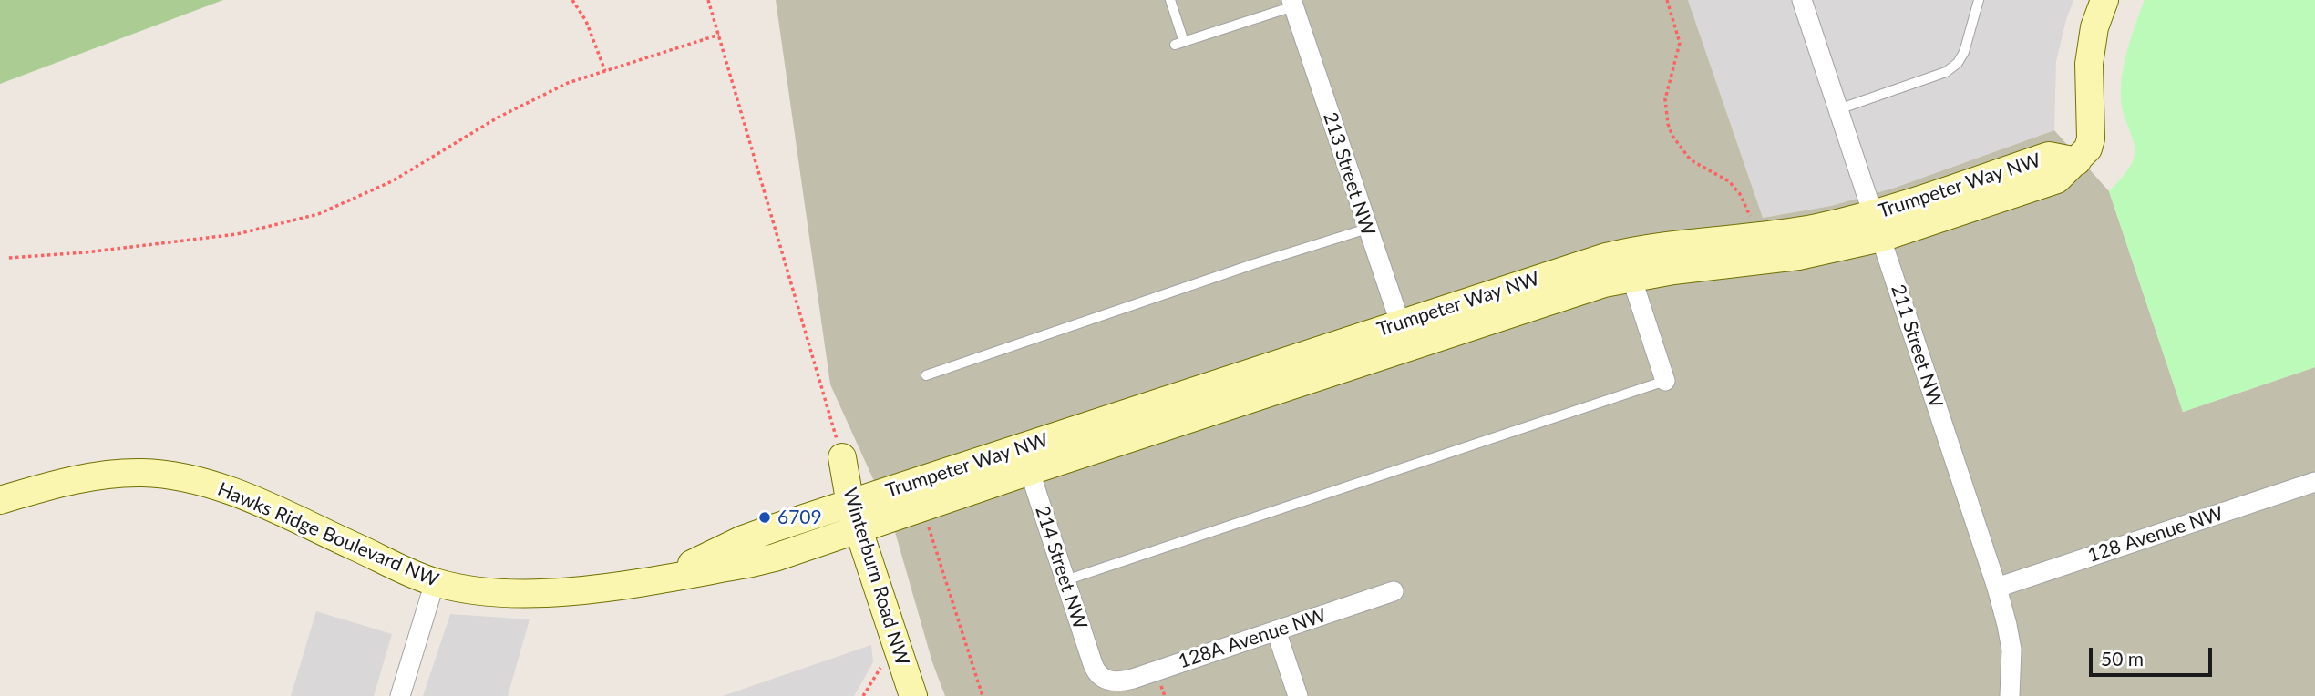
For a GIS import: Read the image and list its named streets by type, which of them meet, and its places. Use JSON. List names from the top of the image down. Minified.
{"streets":{"street":["213 Street NW","Trumpeter Way NW","211 Street NW","Hawks Ridge Boulevard NW","128 Avenue NW","214 Street NW","Winterburn Road NW","128A Avenue NW"]},"crossings":[["213 Street NW","Trumpeter Way NW"],["Trumpeter Way NW","211 Street NW"],["Trumpeter Way NW","Hawks Ridge Boulevard NW"],["Trumpeter Way NW","214 Street NW"],["Trumpeter Way NW","Winterburn Road NW"],["211 Street NW","128 Avenue NW"],["Hawks Ridge Boulevard NW","Winterburn Road NW"],["214 Street NW","128A Avenue NW"]],"places":["6709"],"scale_bar":"50 m"}
